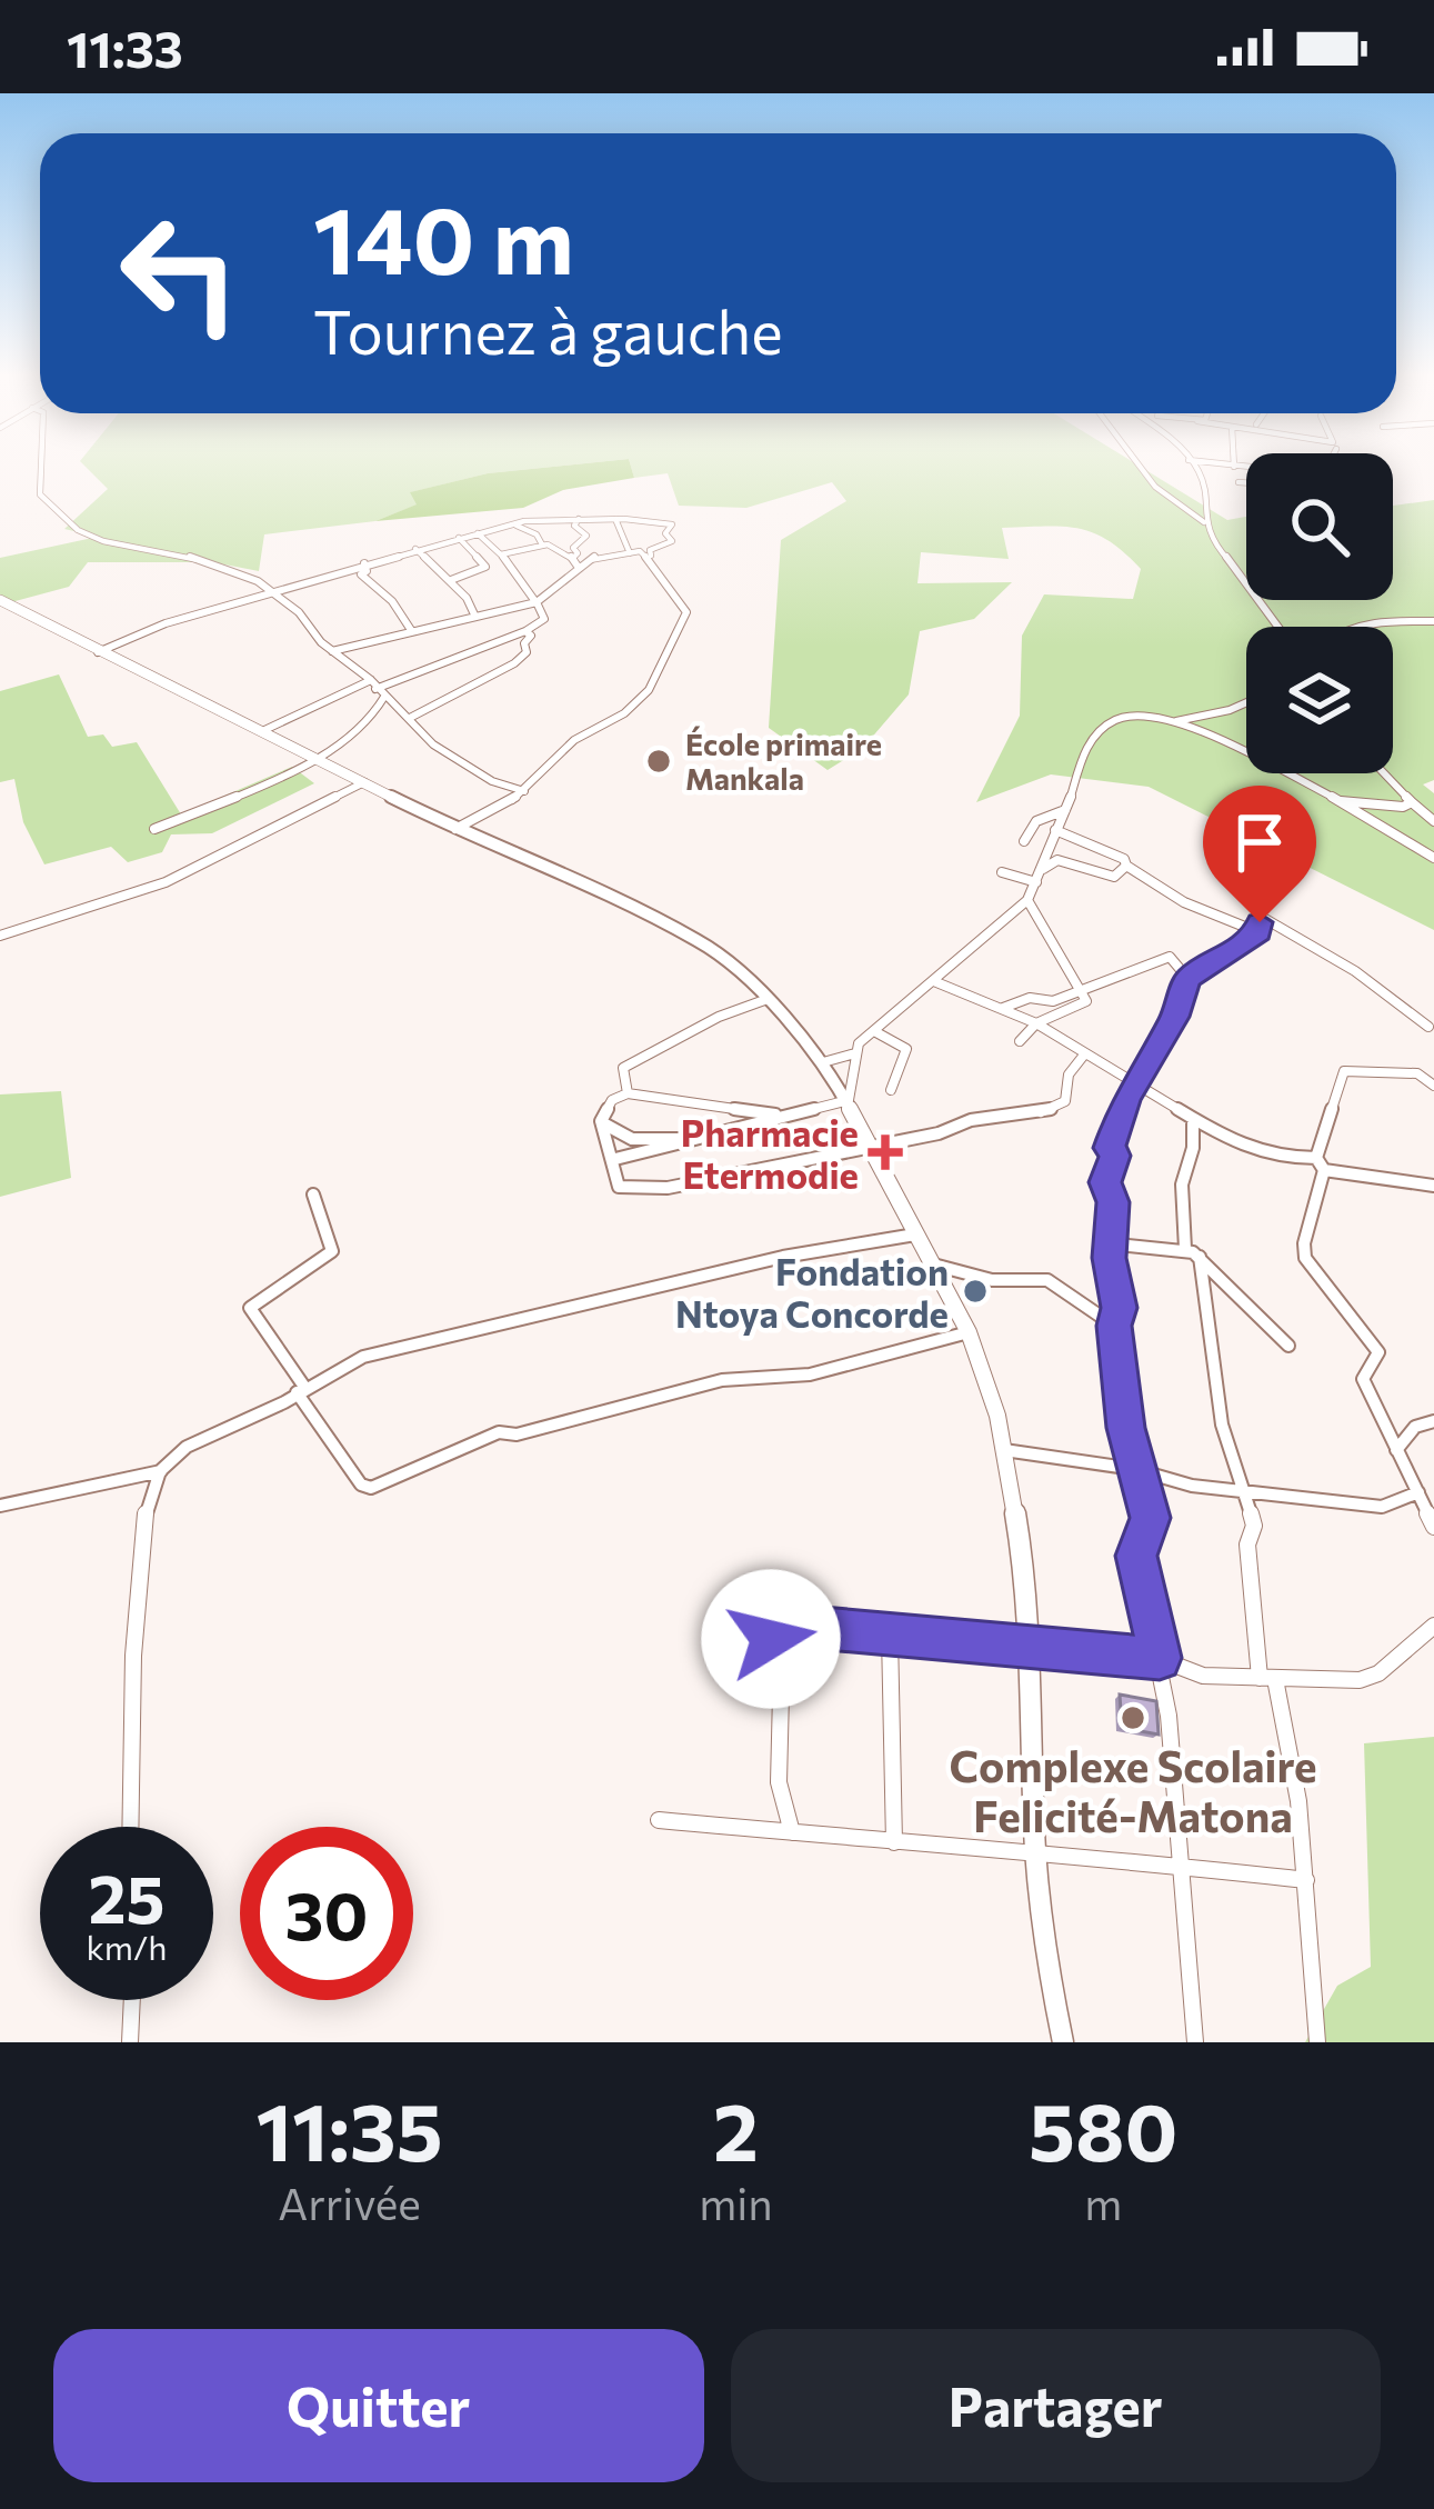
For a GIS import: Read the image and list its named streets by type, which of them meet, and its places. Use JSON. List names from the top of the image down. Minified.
{"places":{"other":["École primaire Mankala","Fondation Ntoya Concorde","Complexe Scolaire Felicité-Matona"],"health":["Pharmacie Etermodie"]},"page":{"status":"11:33","turn":["140 m","Tournez à gauche"],"speed":"25 km/h","limit":"30","eta":["11:35","Arrivée","2","min","580","m"],"buttons":["Quitter","Partager"]}}
